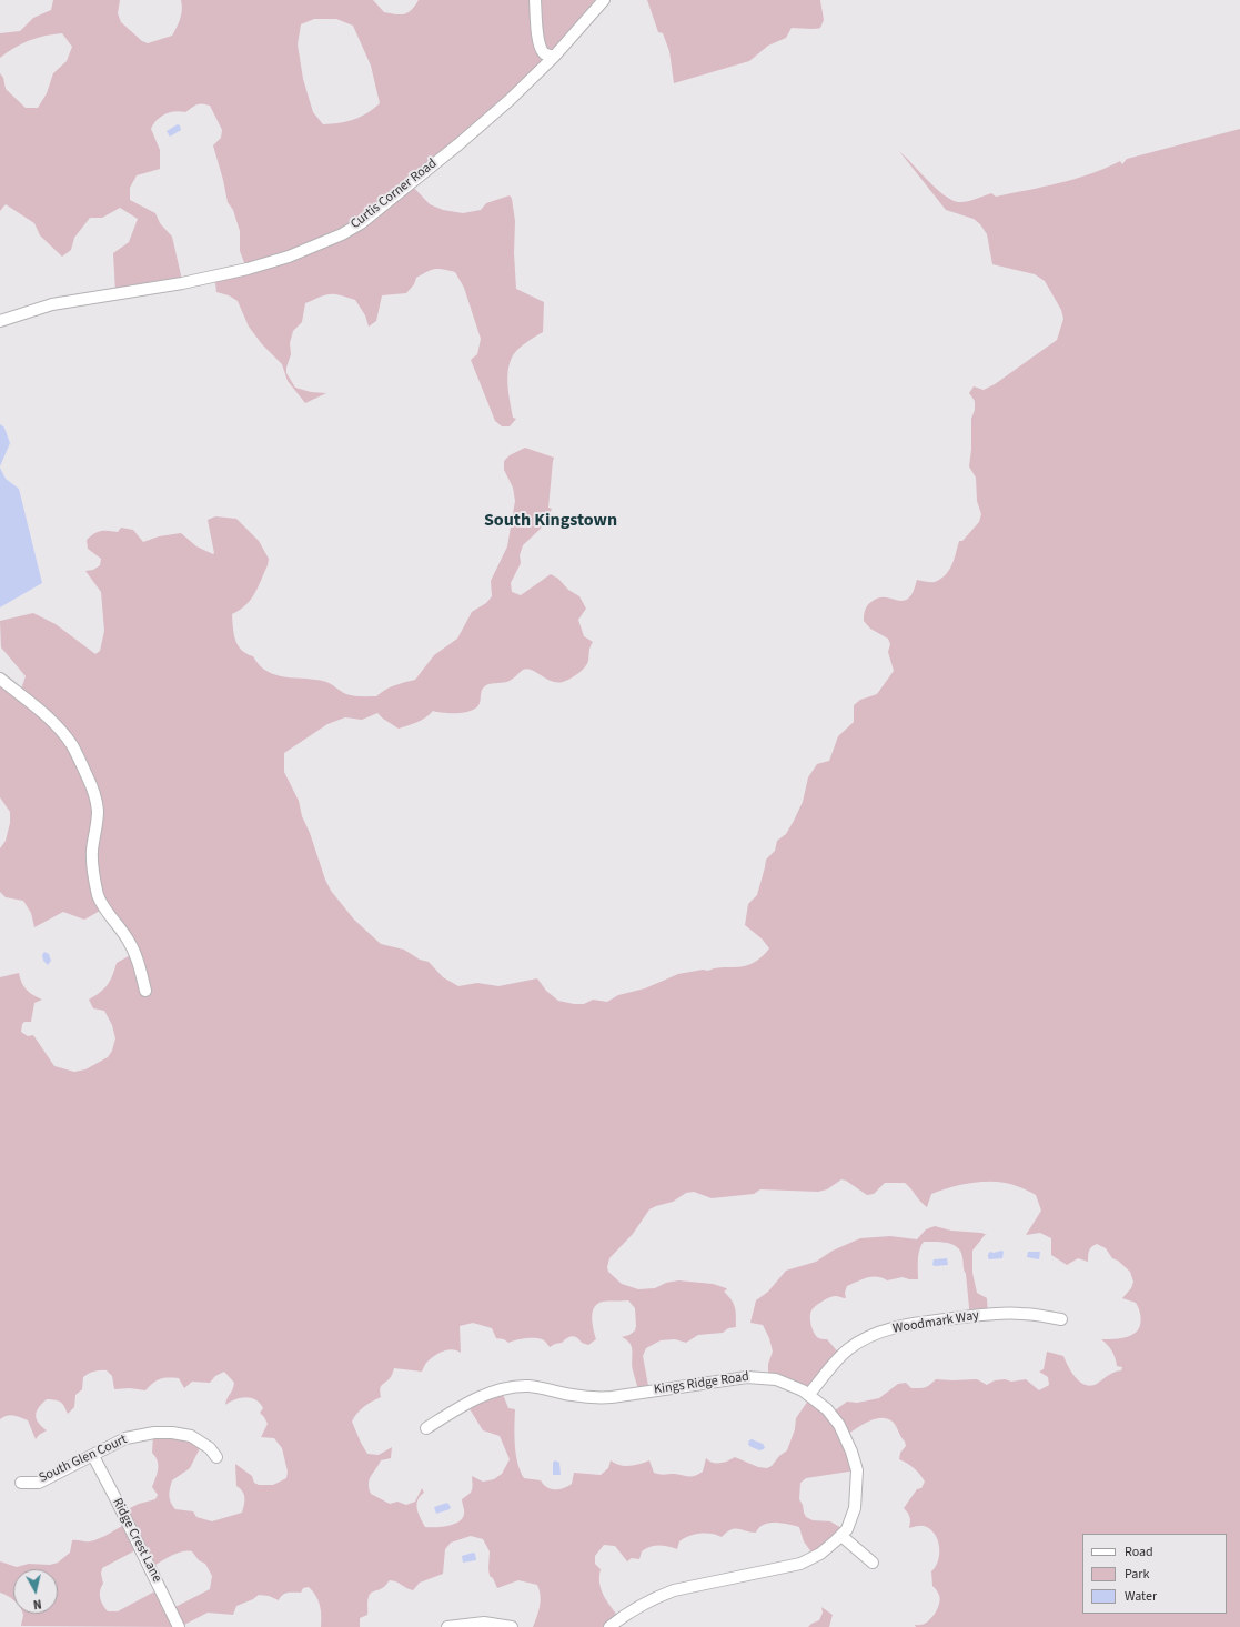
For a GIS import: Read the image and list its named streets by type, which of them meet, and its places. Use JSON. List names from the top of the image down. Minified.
{"streets":{"street":["Curtis Corner Road","Woodmark Way","Kings Ridge Road","South Glen Court","Ridge Crest Lane"]},"crossings":[["Woodmark Way","Kings Ridge Road"],["South Glen Court","Ridge Crest Lane"]],"districts":["South Kingstown"],"legend":["Road","Park","Water"],"north":"bottom"}
